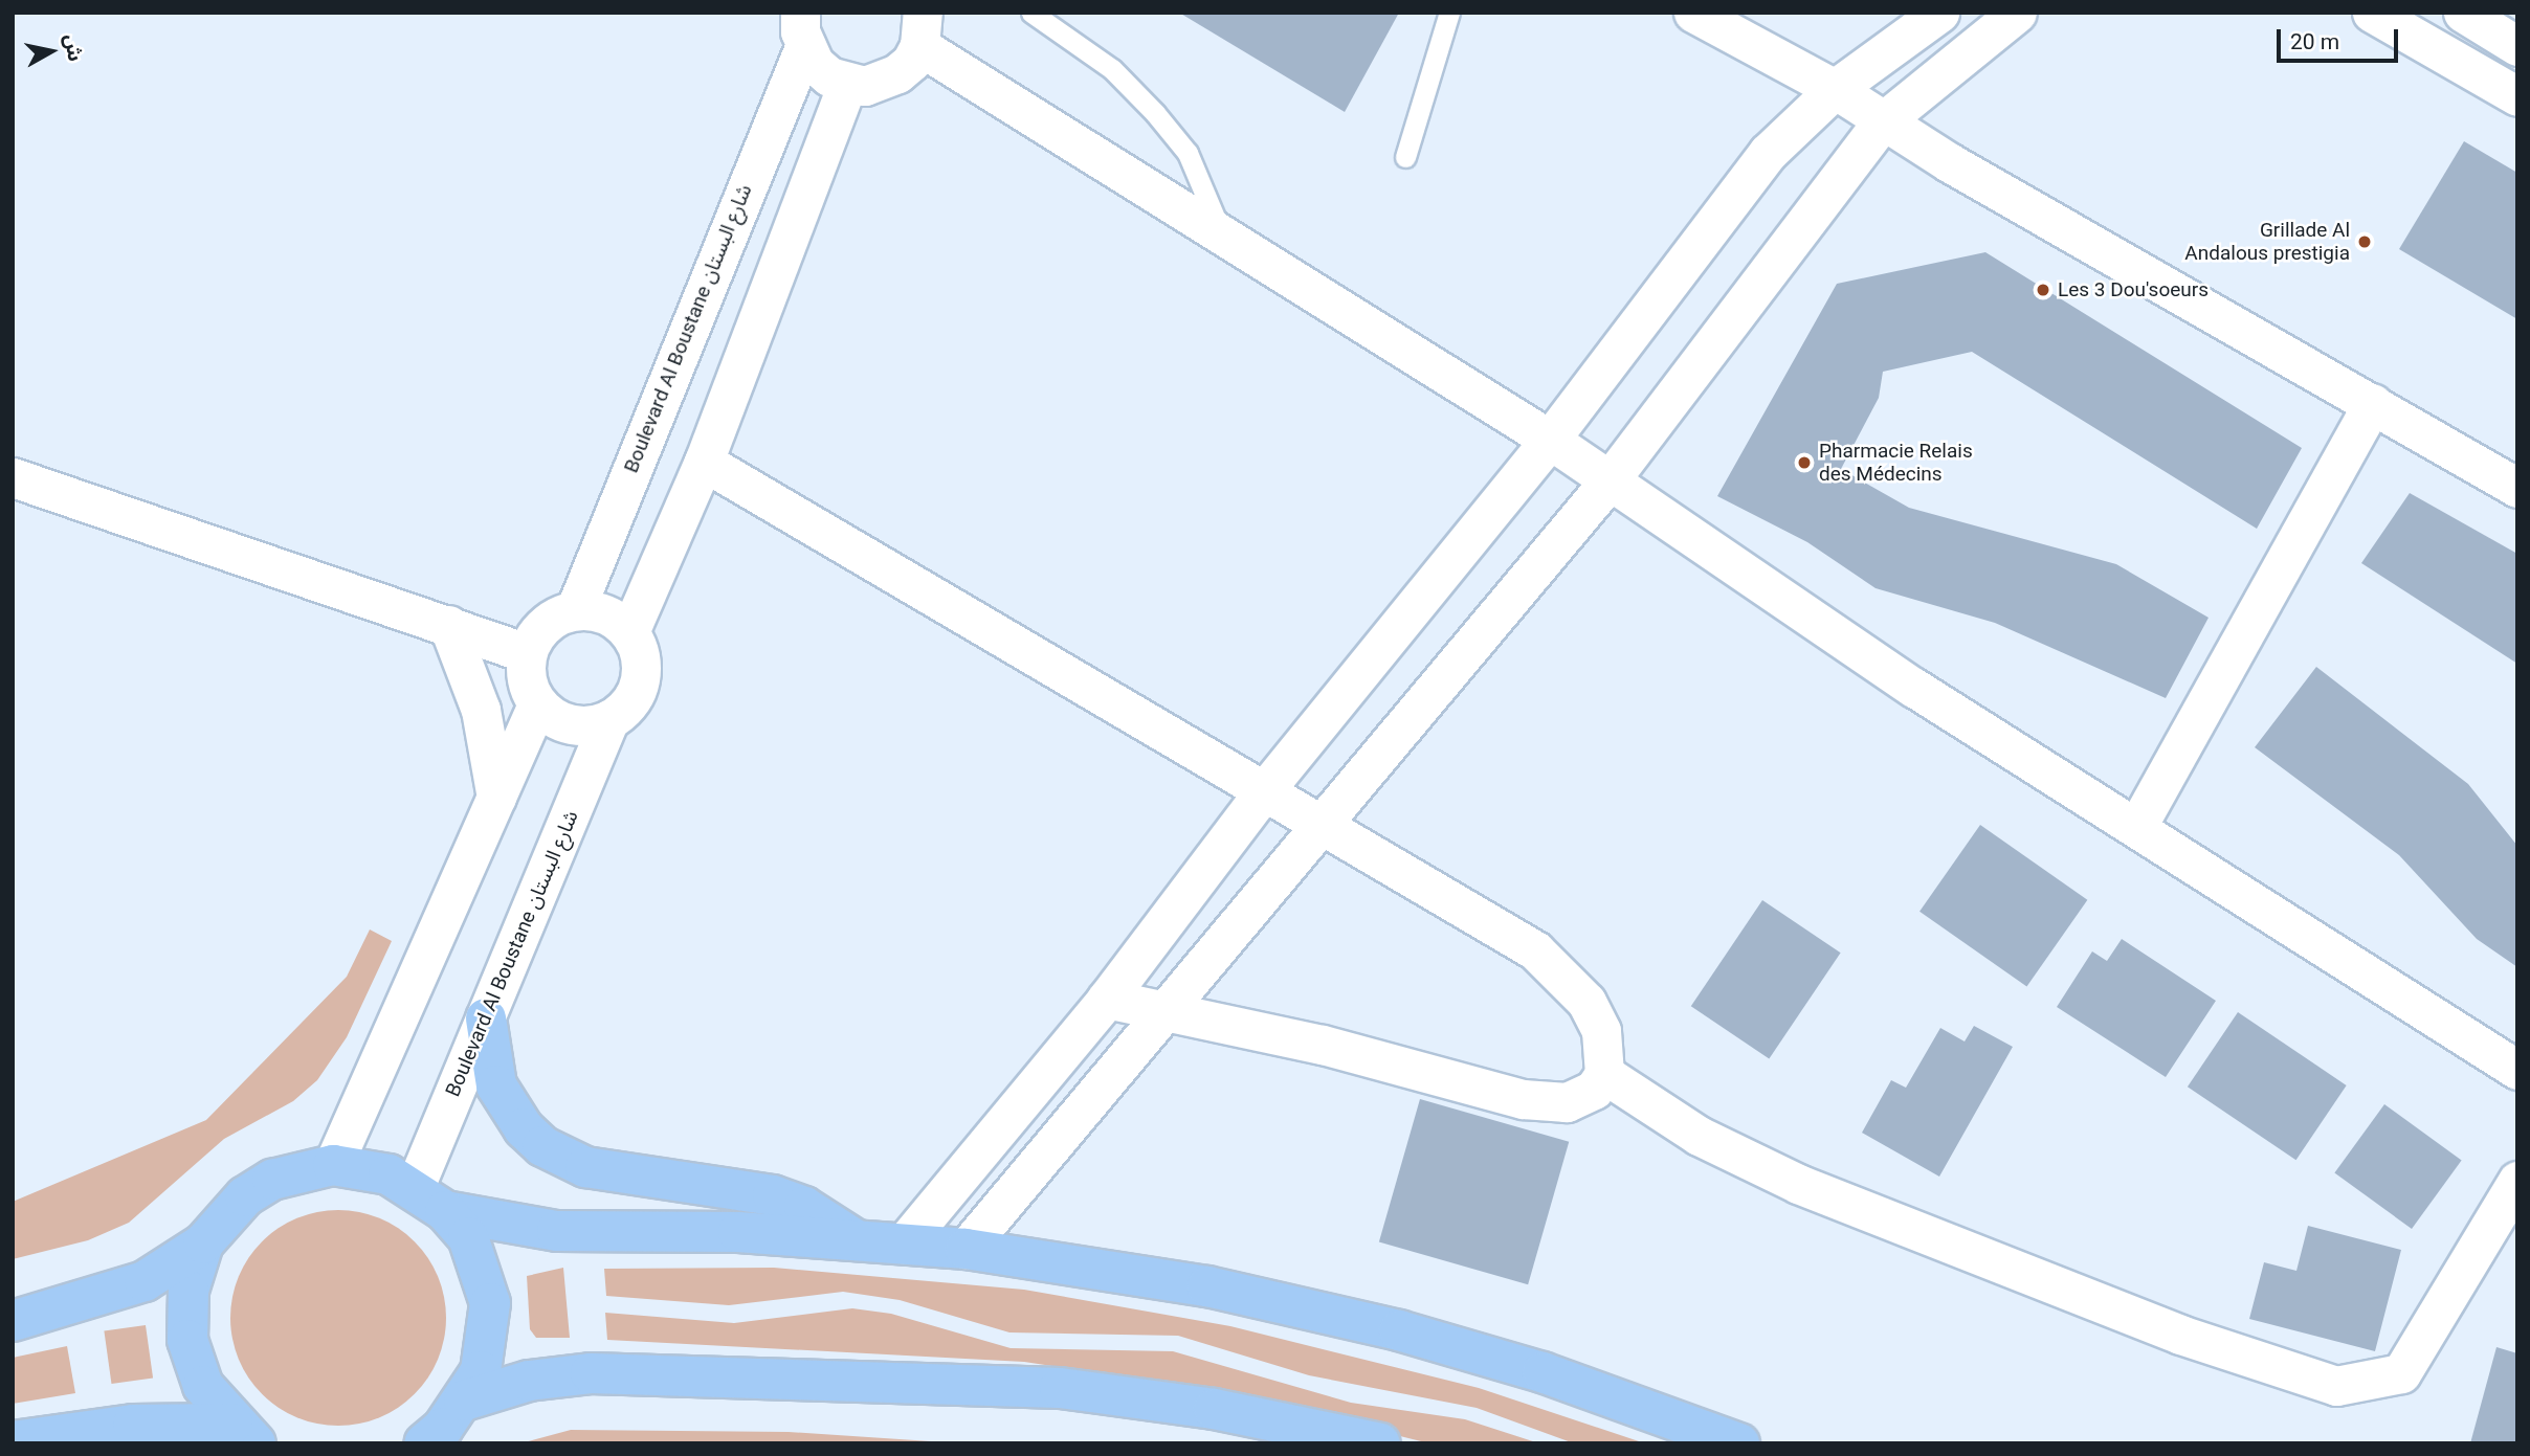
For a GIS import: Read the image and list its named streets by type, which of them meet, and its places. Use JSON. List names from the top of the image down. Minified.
{"streets":{"street":["Boulevard Al Boustane شارع البستان"]},"places":["Grillade Al Andalous prestigia","Les 3 Dou'soeurs","Pharmacie Relais des Médecins"],"scale_bar":"20 m","north":"right"}
